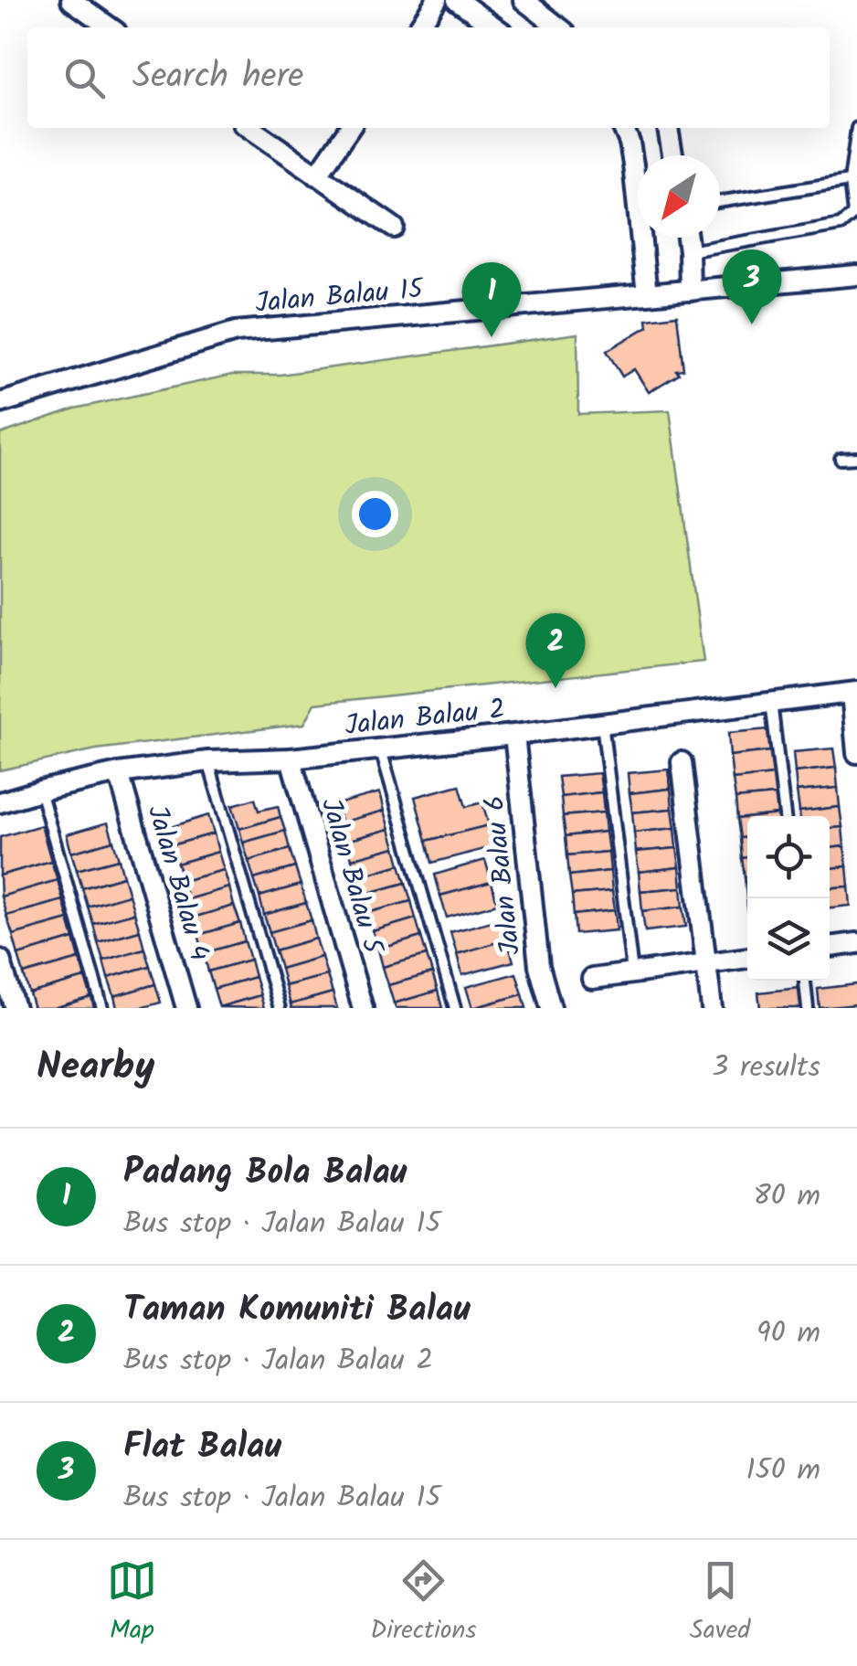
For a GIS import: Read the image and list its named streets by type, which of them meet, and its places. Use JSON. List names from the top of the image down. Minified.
{"streets":{"street":["Jalan Balau 15","Jalan Balau 2","Jalan Balau 5","Jalan Balau 6","Jalan Balau 4"]},"crossings":[["Jalan Balau 2","Jalan Balau 5"],["Jalan Balau 2","Jalan Balau 6"],["Jalan Balau 2","Jalan Balau 4"]],"north":"bottom left","page":{"search":"Search here","pins":["3","1","2"],"heading":["Nearby","3 results"],"list":[{"mark":"1","name":"Padang Bola Balau","note":"Bus stop · Jalan Balau 15","value":"80 m"},{"mark":"2","name":"Taman Komuniti Balau","note":"Bus stop · Jalan Balau 2","value":"90 m"},{"mark":"3","name":"Flat Balau","note":"Bus stop · Jalan Balau 15","value":"150 m"}],"nav":["Map","Directions","Saved"]}}
